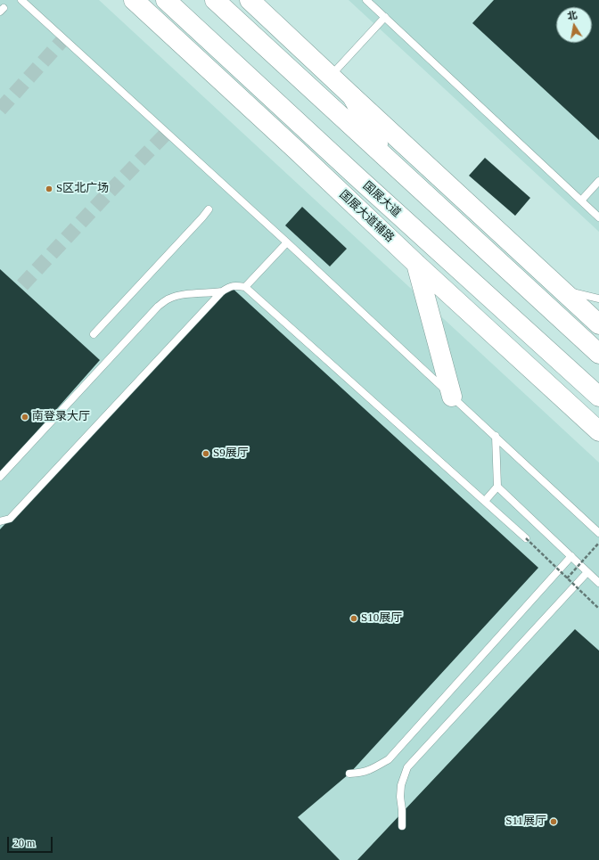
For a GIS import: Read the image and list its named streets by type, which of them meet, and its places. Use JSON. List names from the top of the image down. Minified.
{"streets":{"street":["国展大道","国展大道辅路"]},"places":["S区北广场","南登录大厅","S9展厅","S10展厅","S11展厅"],"scale_bar":"20 m","north":"top"}
